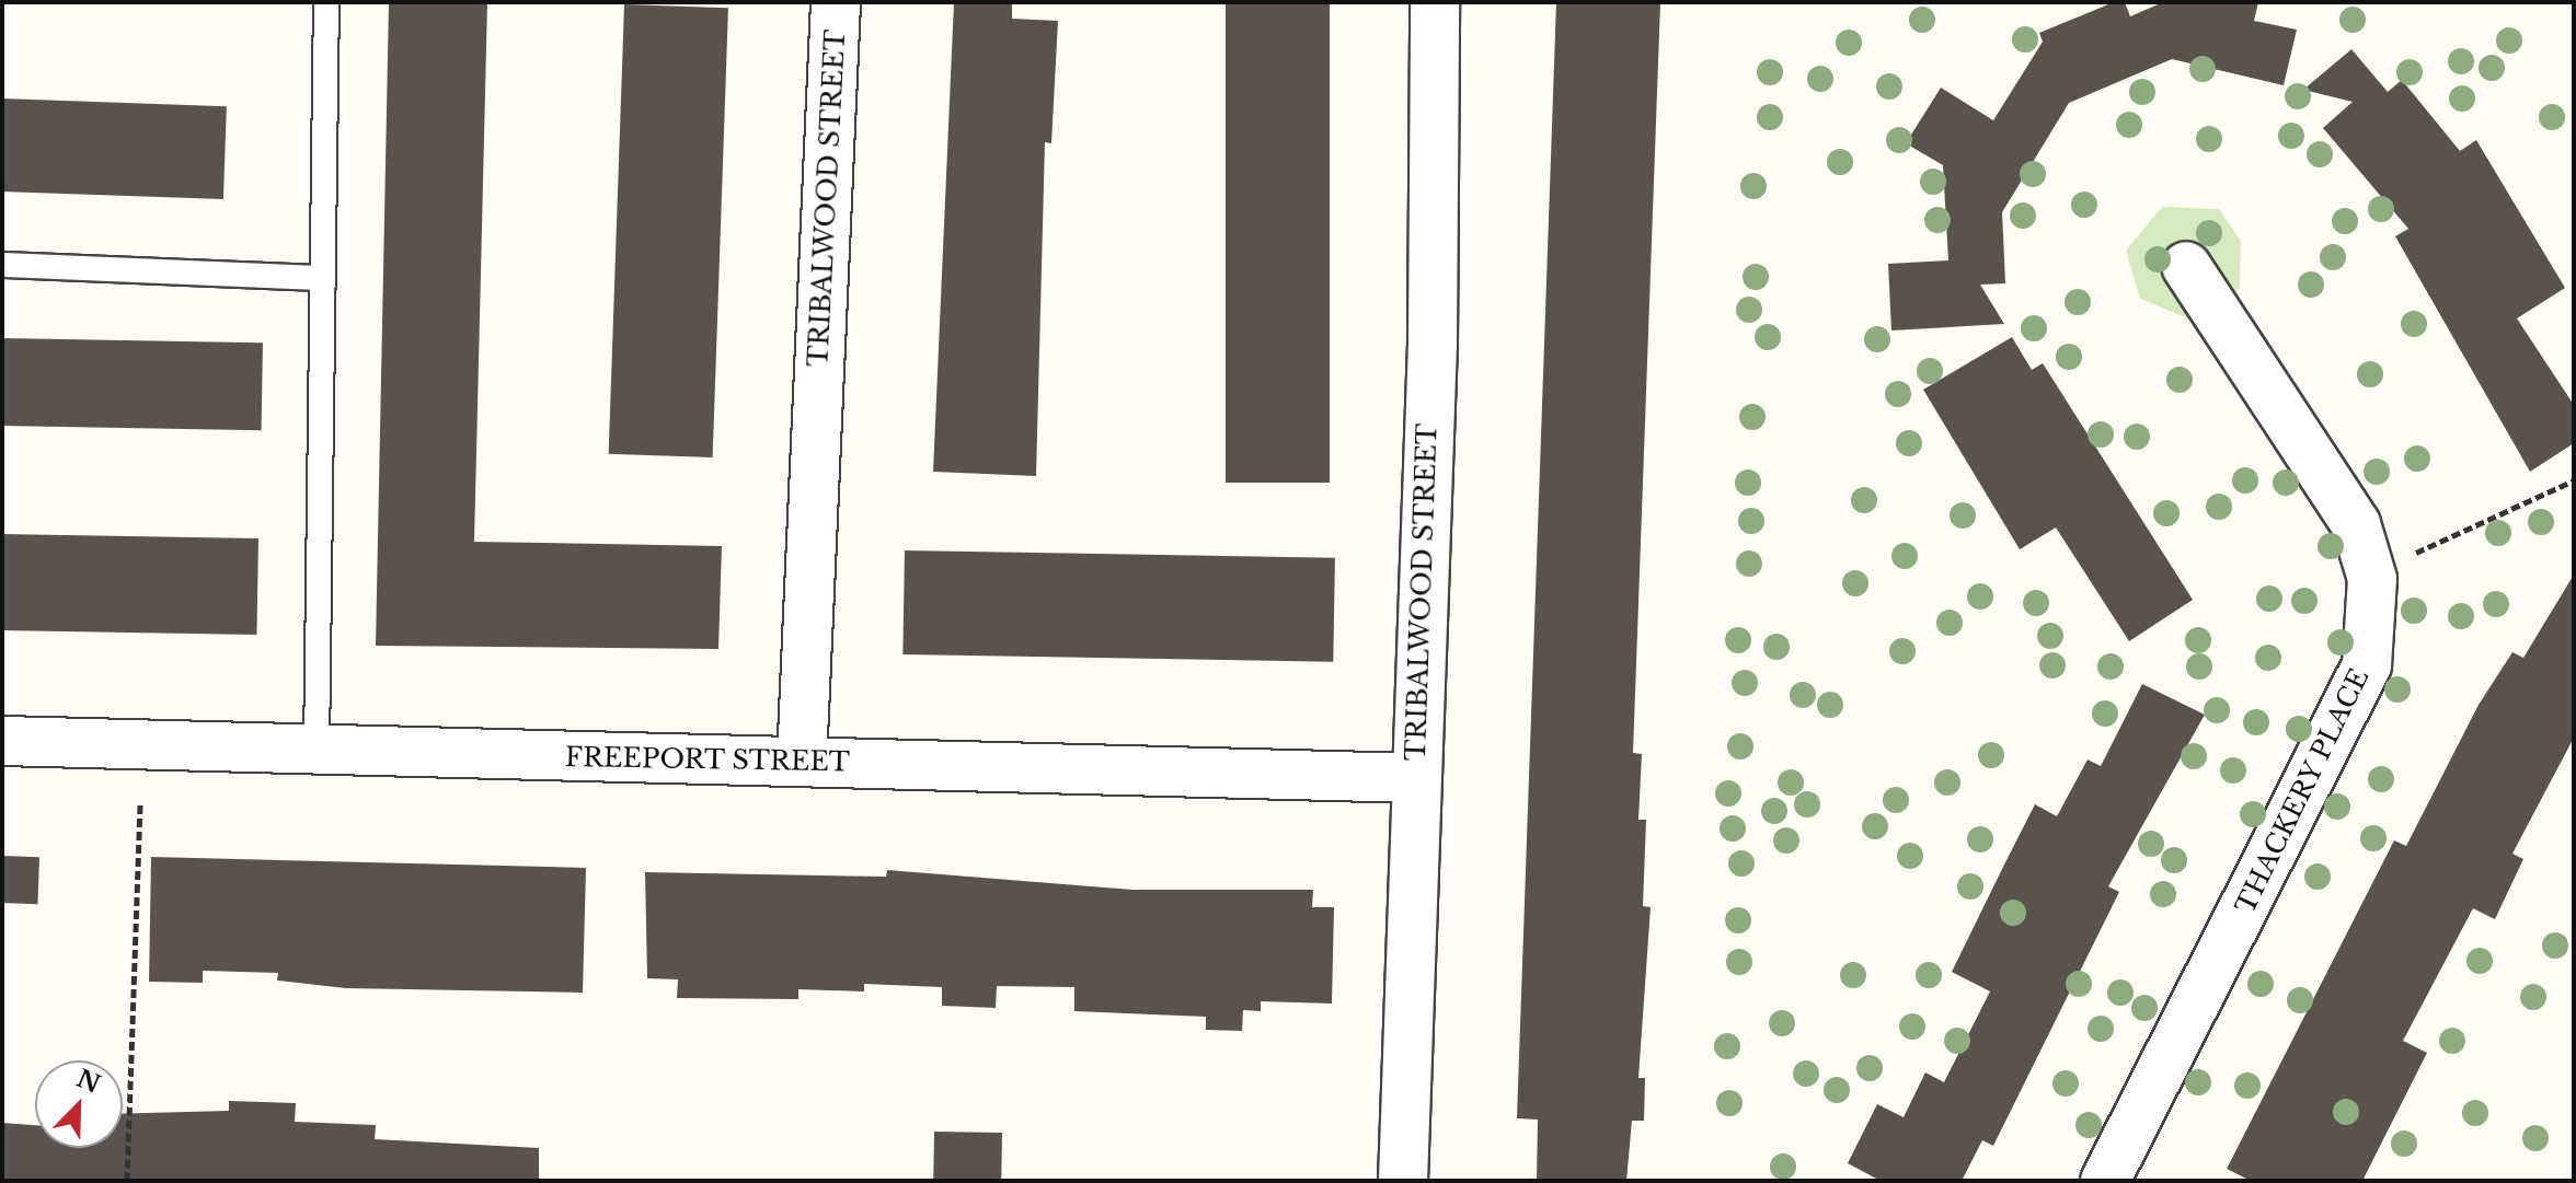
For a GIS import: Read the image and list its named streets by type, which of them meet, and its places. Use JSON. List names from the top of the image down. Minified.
{"streets":{"street":["TRIBALWOOD STREET","FREEPORT STREET","THACKERY PLACE"]},"crossings":[["TRIBALWOOD STREET","FREEPORT STREET"]],"north":"top right"}
